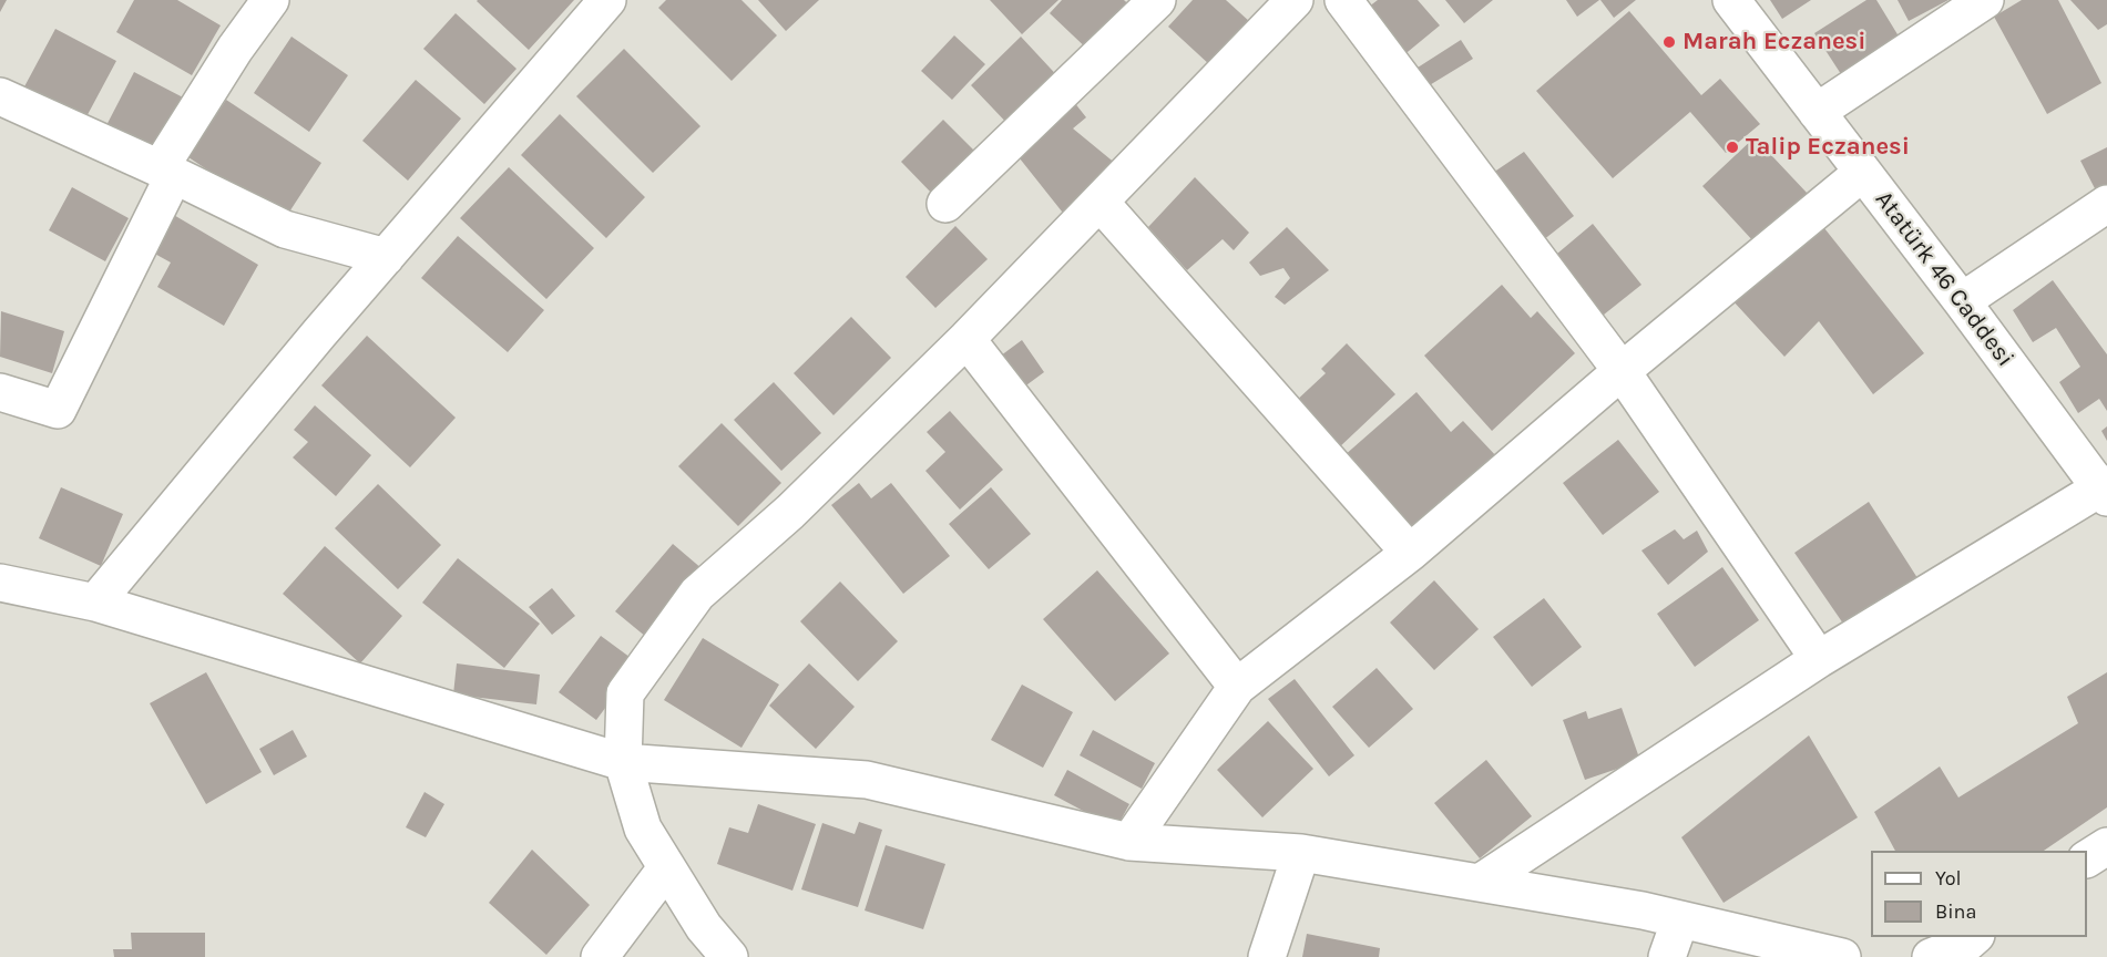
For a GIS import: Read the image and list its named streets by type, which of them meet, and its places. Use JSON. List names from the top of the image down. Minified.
{"streets":{"street":["Atatürk 46 Caddesi"]},"places":["Marah Eczanesi","Talip Eczanesi"],"legend":["Yol","Bina"]}
